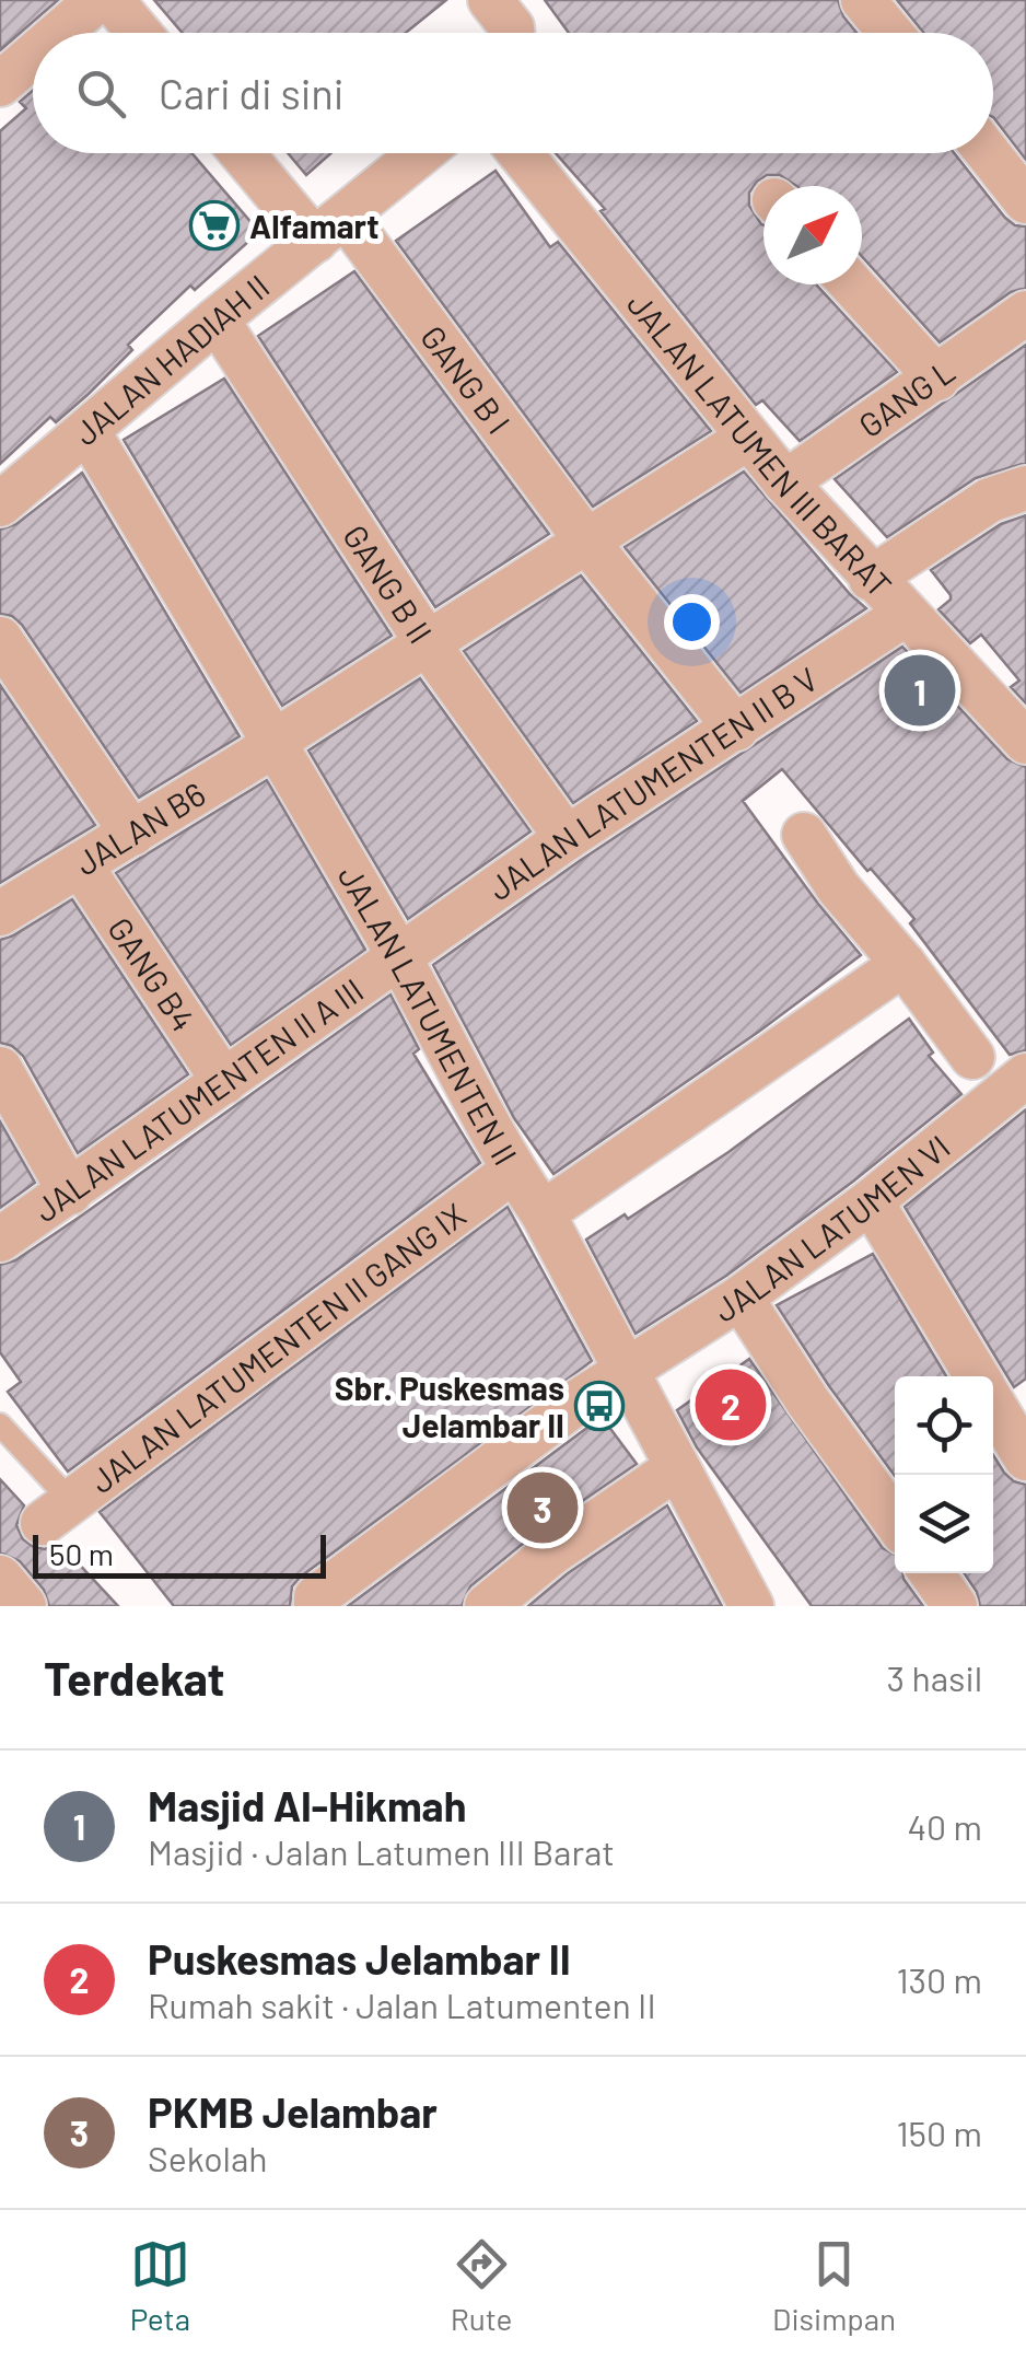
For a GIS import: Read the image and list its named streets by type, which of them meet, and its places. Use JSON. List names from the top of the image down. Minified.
{"streets":{"street":["JALAN HADIAH II","GANG B I","GANG L","JALAN LATUMEN III BARAT","GANG B II","JALAN LATUMENTEN II B V","JALAN B6","GANG B4","JALAN LATUMENTEN II","JALAN LATUMENTEN II A III","JALAN LATUMEN VI","JALAN LATUMENTEN II GANG IX"]},"crossings":[["JALAN HADIAH II","GANG B I"],["JALAN HADIAH II","GANG B II"],["JALAN HADIAH II","JALAN LATUMENTEN II"],["GANG B I","JALAN B6"],["GANG L","JALAN LATUMEN III BARAT"],["JALAN LATUMEN III BARAT","JALAN LATUMENTEN II B V"],["JALAN LATUMEN III BARAT","JALAN B6"],["GANG B II","JALAN LATUMENTEN II B V"],["GANG B II","JALAN B6"],["JALAN LATUMENTEN II B V","JALAN LATUMENTEN II"],["JALAN LATUMENTEN II B V","JALAN LATUMENTEN II A III"],["JALAN B6","GANG B4"],["JALAN B6","JALAN LATUMENTEN II"],["GANG B4","JALAN LATUMENTEN II A III"],["JALAN LATUMENTEN II","JALAN LATUMENTEN II A III"],["JALAN LATUMENTEN II","JALAN LATUMEN VI"],["JALAN LATUMENTEN II","JALAN LATUMENTEN II GANG IX"]],"places":{"supermarket":["Alfamart"],"bus stop":["Sbr. Puskesmas Jelambar II"]},"scale_bar":"50 m","north":"top right","page":{"search":"Cari di sini","pins":["1","2","3"],"scale":"50 m","heading":["Terdekat","3 hasil"],"list":[{"mark":"1","name":"Masjid Al-Hikmah","note":"Masjid · Jalan Latumen III Barat","value":"40 m"},{"mark":"2","name":"Puskesmas Jelambar II","note":"Rumah sakit · Jalan Latumenten II","value":"130 m"},{"mark":"3","name":"PKMB Jelambar","note":"Sekolah","value":"150 m"}],"nav":["Peta","Rute","Disimpan"]}}
